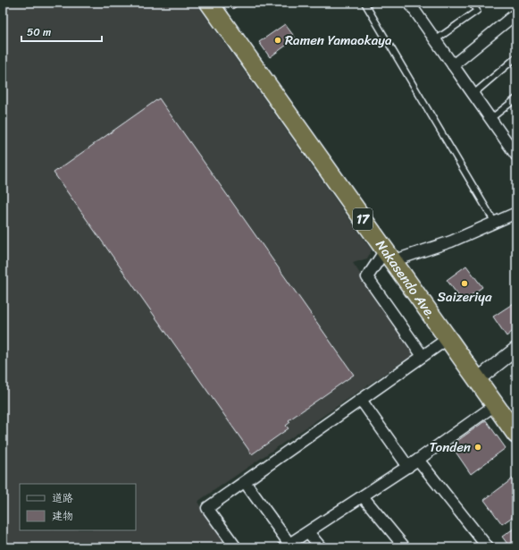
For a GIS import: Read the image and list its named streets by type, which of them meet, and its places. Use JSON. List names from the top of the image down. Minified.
{"streets":{"highway":["17","Nakasendo Ave."]},"places":["Ramen Yamaokaya","Saizeriya","Tonden"],"legend":["道路","建物"],"scale_bar":"50 m"}
